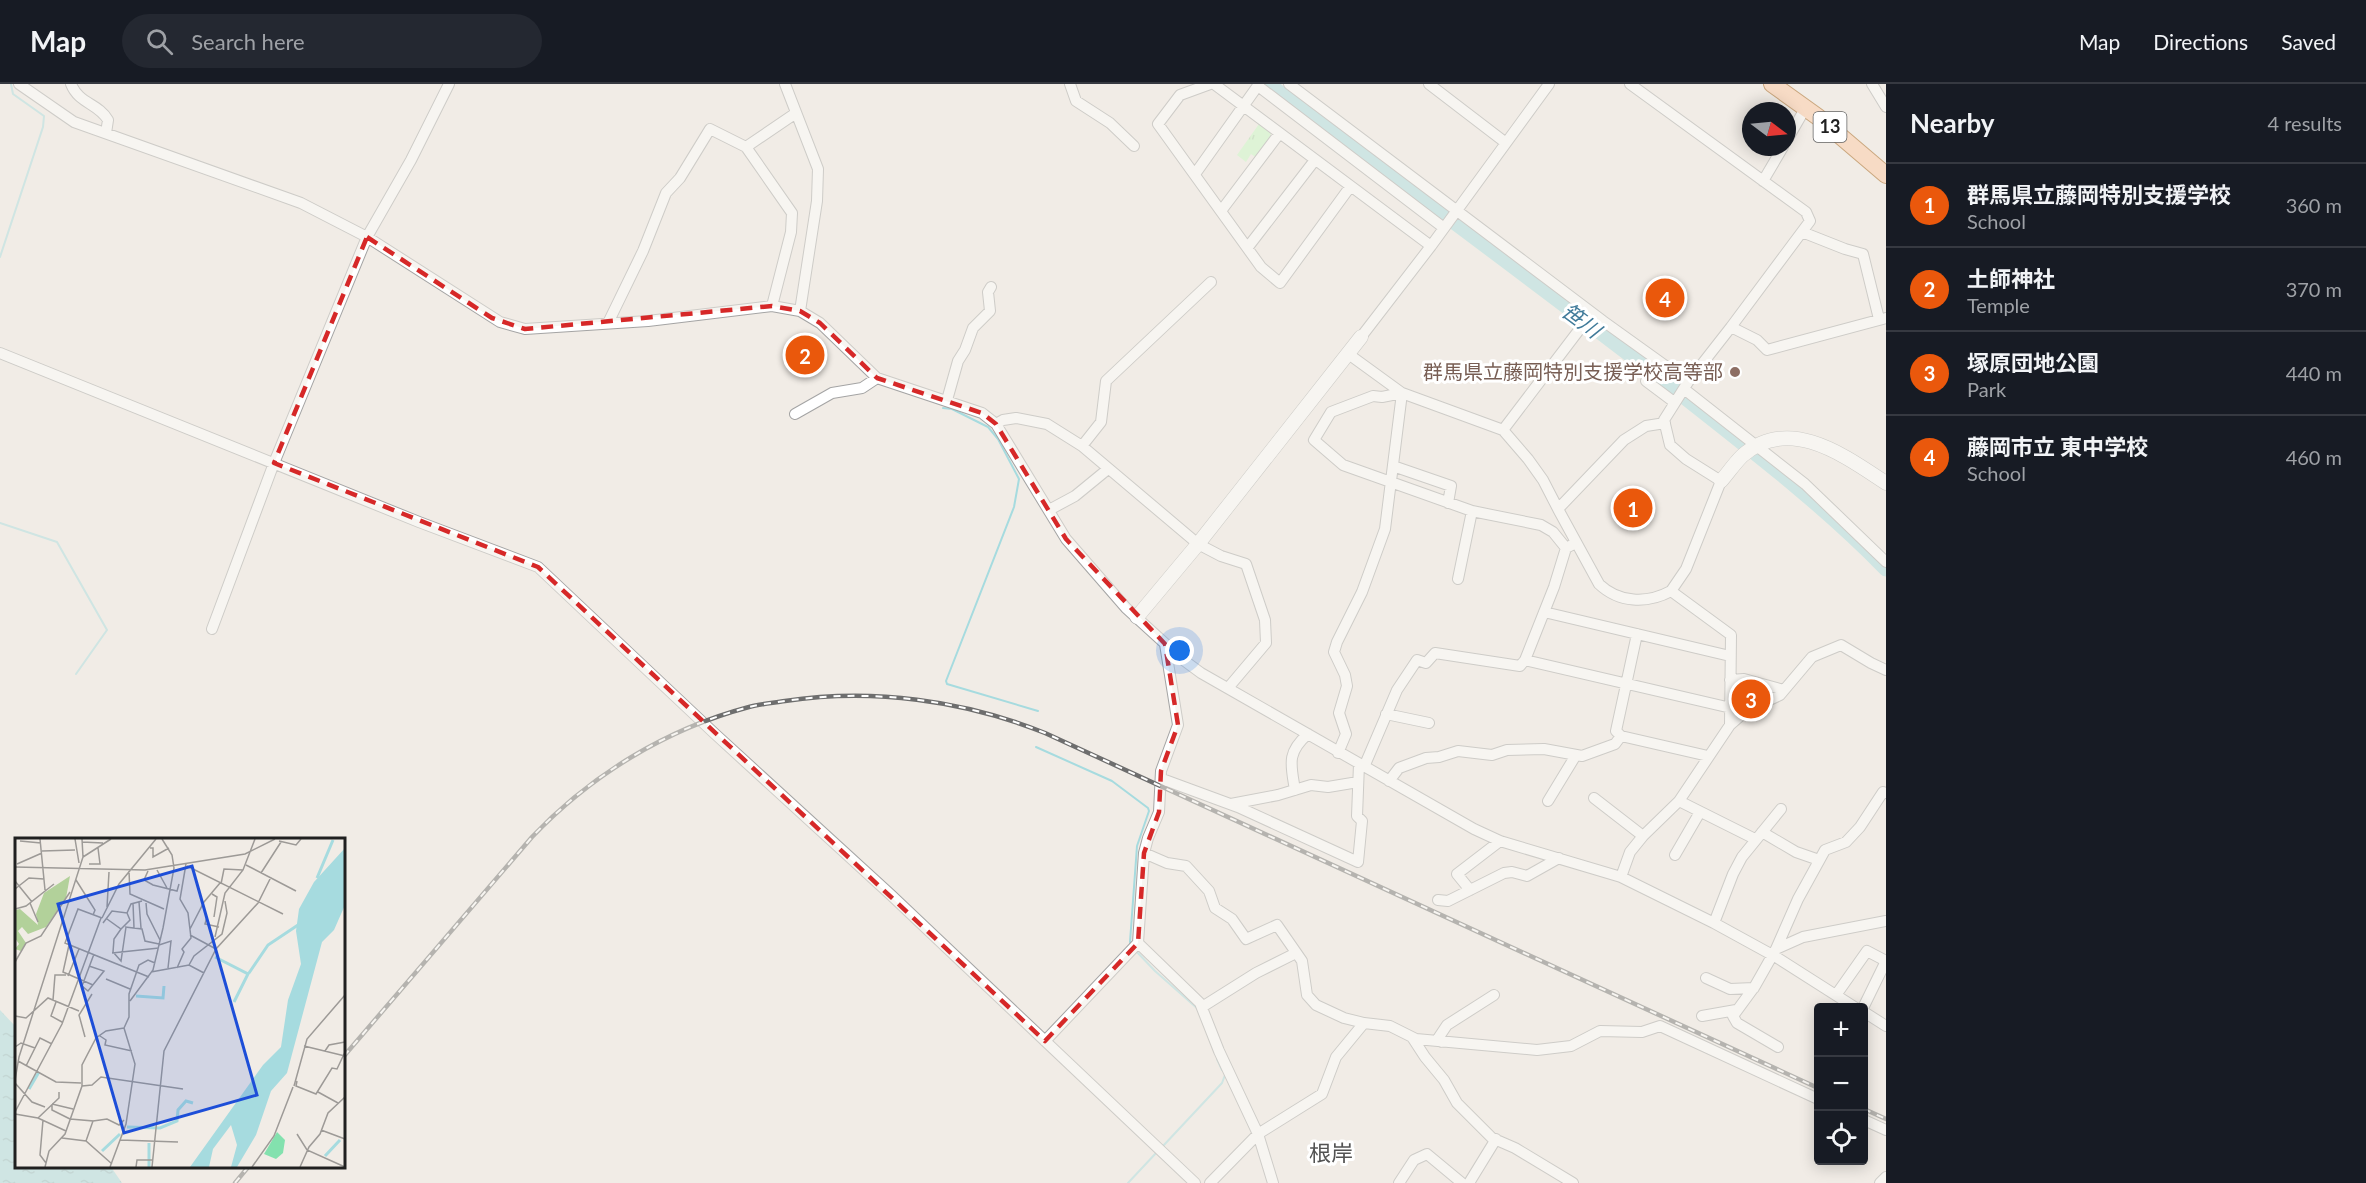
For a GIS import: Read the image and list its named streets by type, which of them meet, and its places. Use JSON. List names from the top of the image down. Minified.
{"streets":{"main road":["13"]},"districts":["根岸"],"water":["笹川"],"places":["群馬県立藤岡特別支援学校高等部"],"north":"right","page":{"header":"Map","search":"Search here","nav":["Map","Directions","Saved"],"heading":["Nearby","4 results"],"list":[{"mark":"1","name":"群馬県立藤岡特別支援学校","note":"School","value":"360 m"},{"mark":"2","name":"土師神社","note":"Temple","value":"370 m"},{"mark":"3","name":"塚原団地公園","note":"Park","value":"440 m"},{"mark":"4","name":"藤岡市立 東中学校","note":"School","value":"460 m"}],"pins":["4","2","1","3"],"map_buttons":["+","−"]}}
